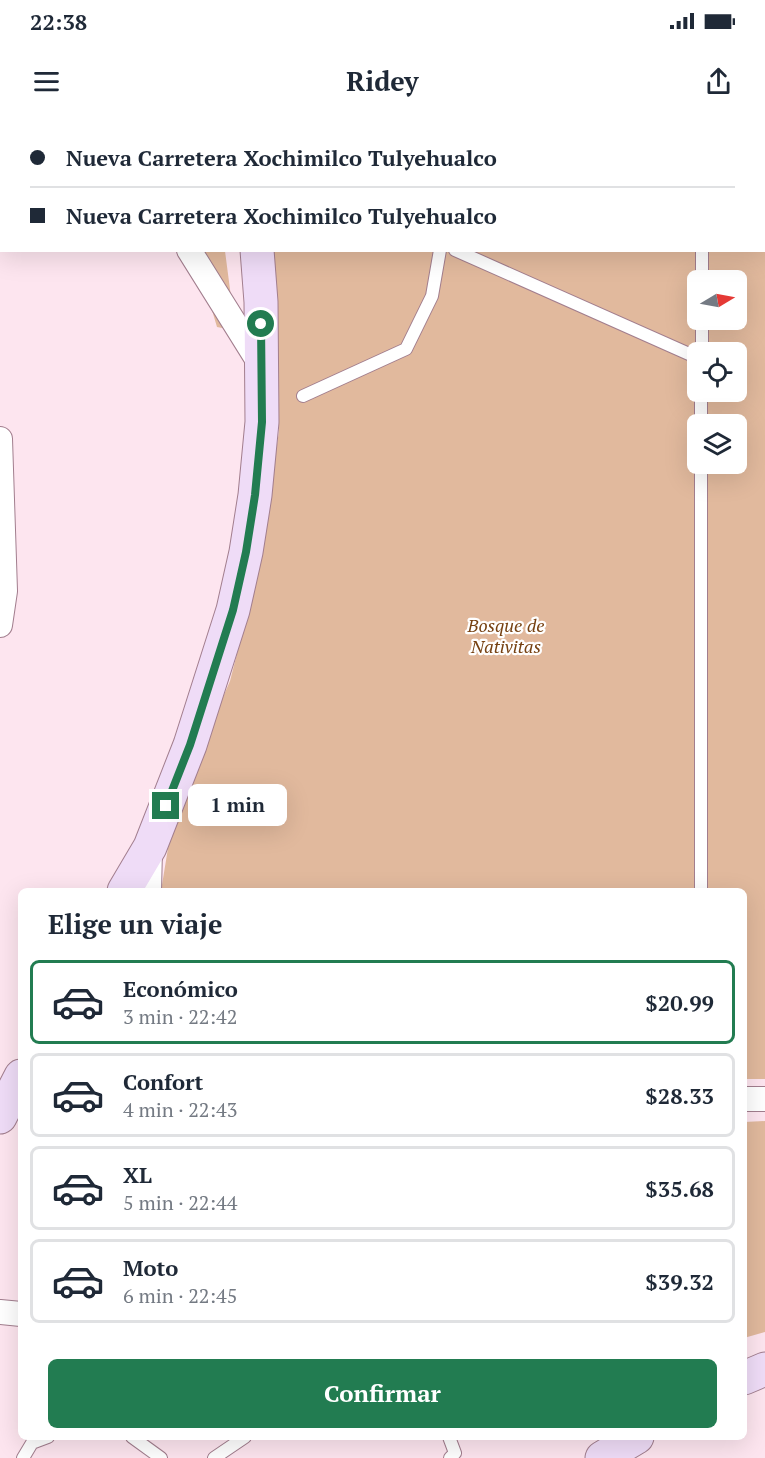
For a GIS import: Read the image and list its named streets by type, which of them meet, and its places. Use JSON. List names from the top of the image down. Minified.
{"parks":["Bosque de Nativitas"],"north":"right","page":{"status":"22:38","header":"Ridey","banner":["Nueva Carretera Xochimilco Tulyehualco","Nueva Carretera Xochimilco Tulyehualco"],"bubble":"1 min","heading":"Elige un viaje","list":[{"name":"Económico","note":"3 min · 22:42","value":"$20.99"},{"name":"Confort","note":"4 min · 22:43","value":"$28.33"},{"name":"XL","note":"5 min · 22:44","value":"$35.68"},{"name":"Moto","note":"6 min · 22:45","value":"$39.32"}],"buttons":"Confirmar"}}
